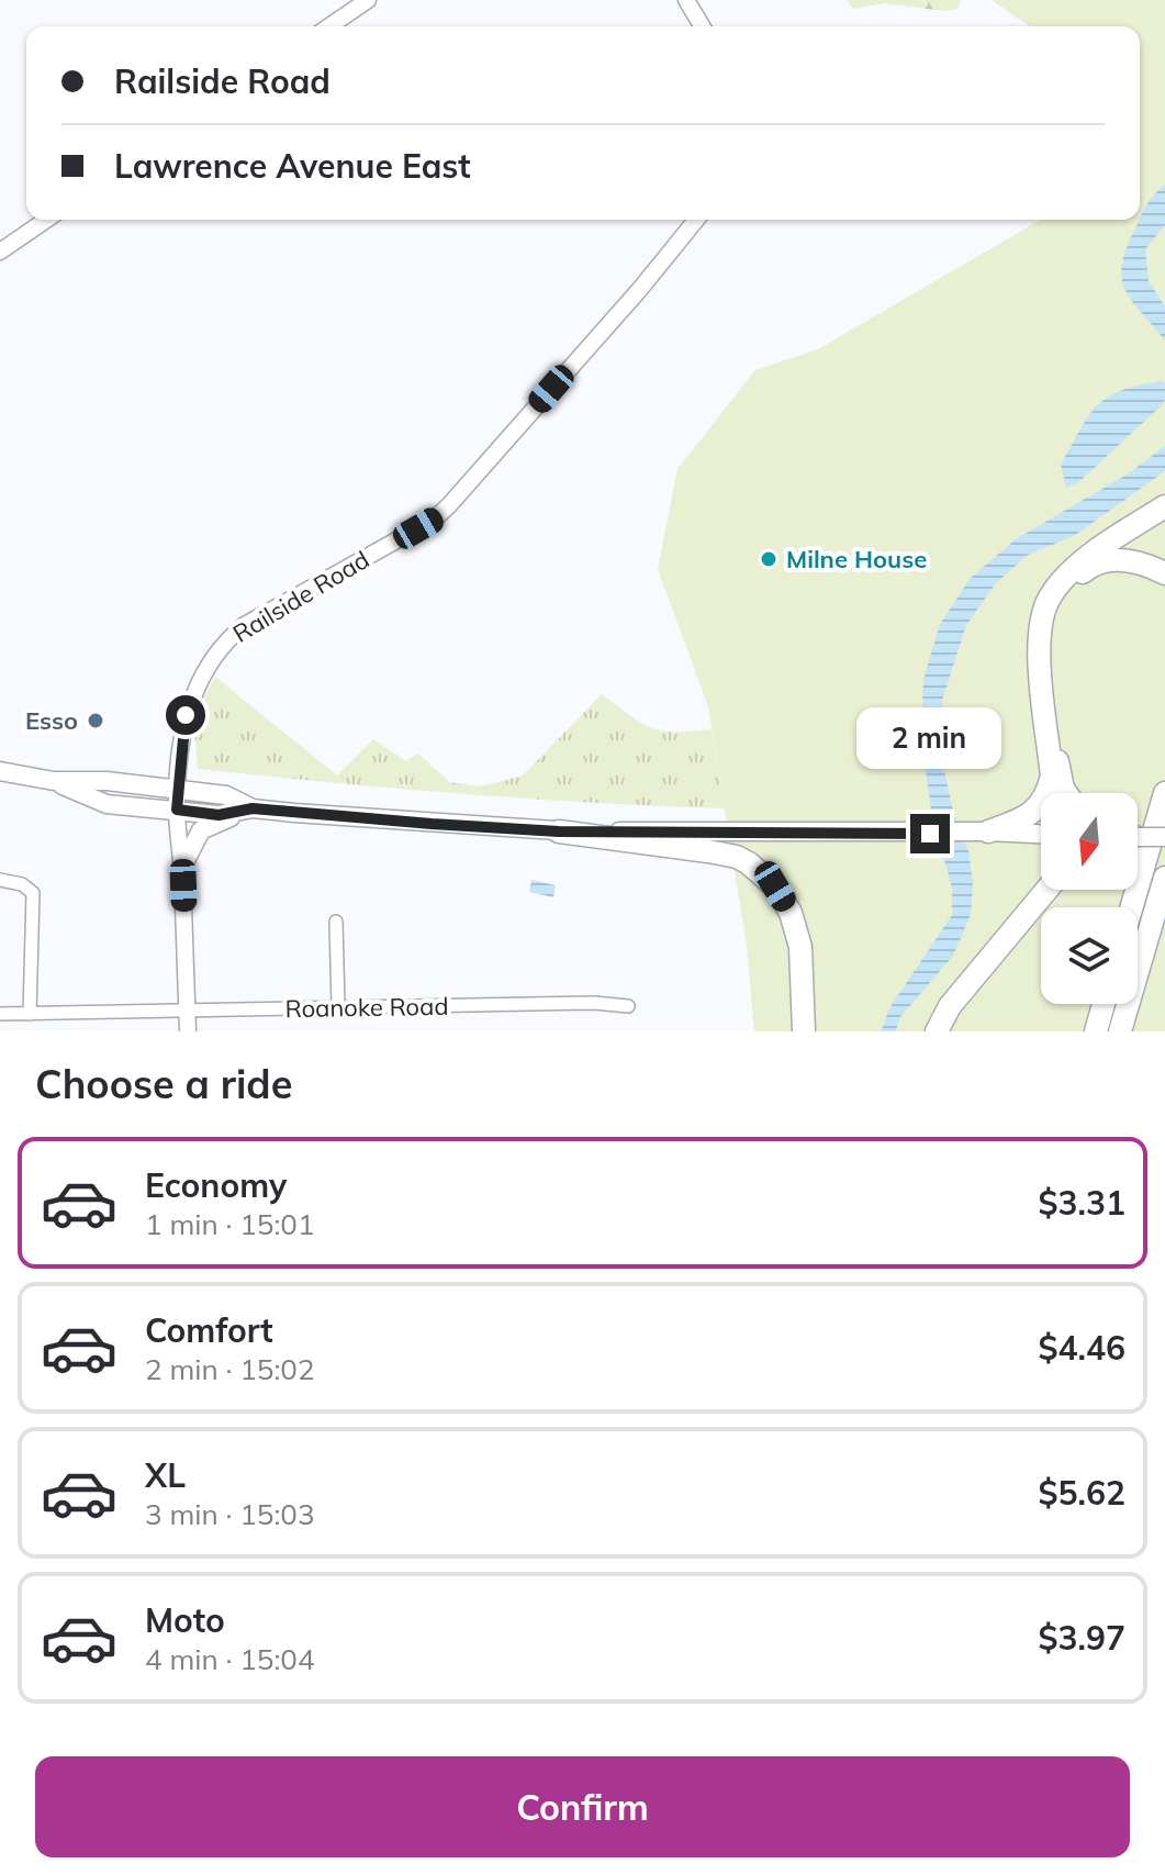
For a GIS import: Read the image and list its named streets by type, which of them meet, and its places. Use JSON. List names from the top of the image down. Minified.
{"streets":{"street":["Railside Road","Roanoke Road"]},"crossings":[["Railside Road","Roanoke Road"]],"places":["Milne House","Esso"],"north":"bottom","page":{"banner":["Railside Road","Lawrence Avenue East"],"bubble":"2 min","heading":"Choose a ride","list":[{"name":"Economy","note":"1 min · 15:01","value":"$3.31"},{"name":"Comfort","note":"2 min · 15:02","value":"$4.46"},{"name":"XL","note":"3 min · 15:03","value":"$5.62"},{"name":"Moto","note":"4 min · 15:04","value":"$3.97"}],"buttons":"Confirm"}}
